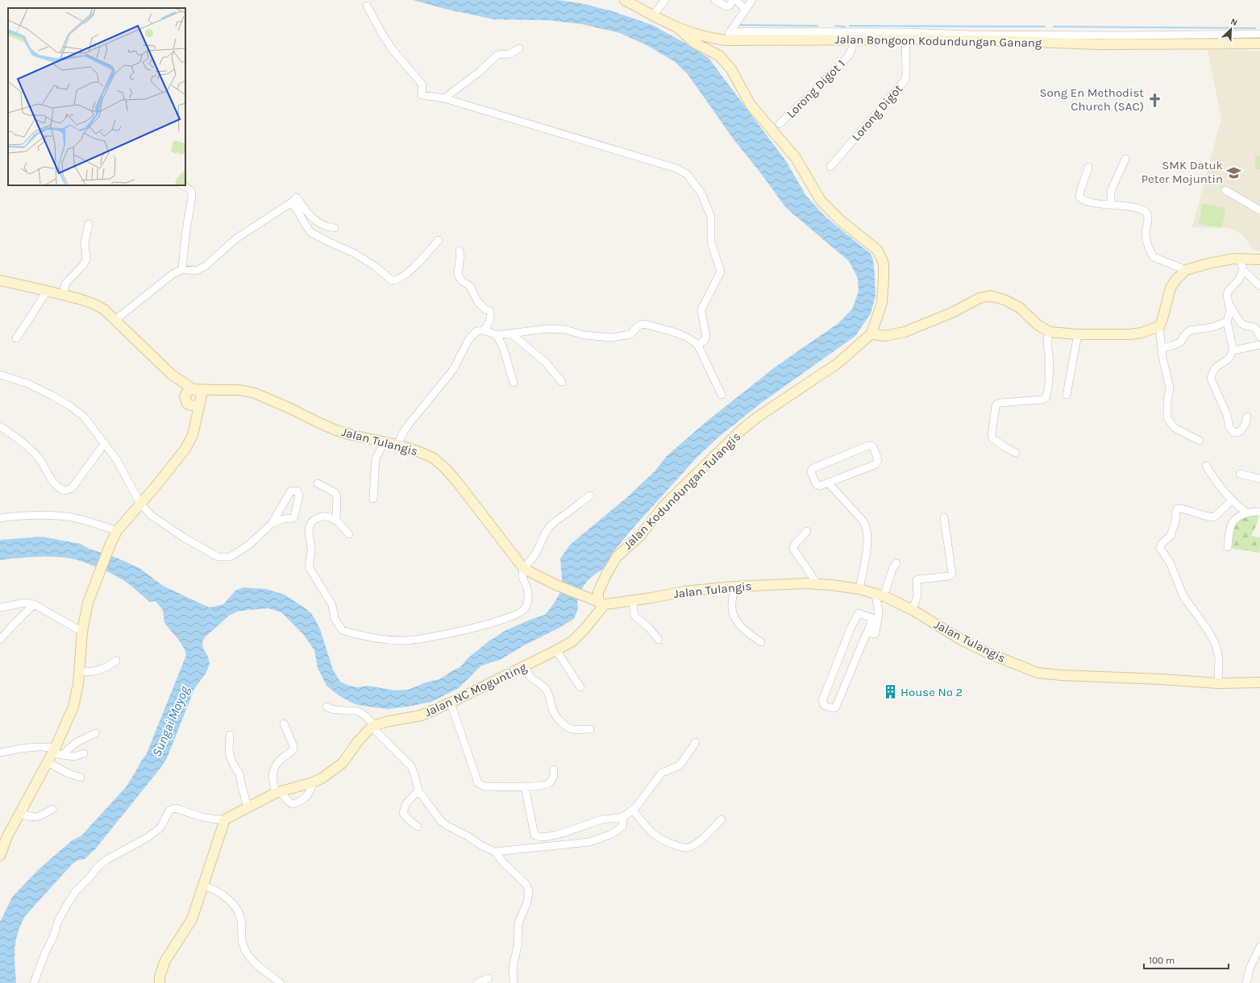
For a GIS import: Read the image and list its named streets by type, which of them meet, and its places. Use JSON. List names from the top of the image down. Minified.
{"streets":{"street":["Jalan Bongoon Kodundungan Ganang","Lorong Digot 1","Lorong Digot","Jalan Tulangis","Jalan Kodundungan Tulangis","Jalan NC Mogunting"]},"crossings":[["Jalan Bongoon Kodundungan Ganang","Lorong Digot 1"],["Jalan Bongoon Kodundungan Ganang","Lorong Digot"],["Jalan Bongoon Kodundungan Ganang","Jalan Kodundungan Tulangis"],["Jalan Tulangis","Jalan Kodundungan Tulangis"],["Jalan Tulangis","Jalan NC Mogunting"],["Jalan Kodundungan Tulangis","Jalan NC Mogunting"]],"water":["Sungai Moyog"],"places":{"church":["Song En Methodist Church (SAC)"],"school or university":["SMK Datuk Peter Mojuntin"],"building":["House No 2"]},"scale_bar":"100 m","north":"top right"}
